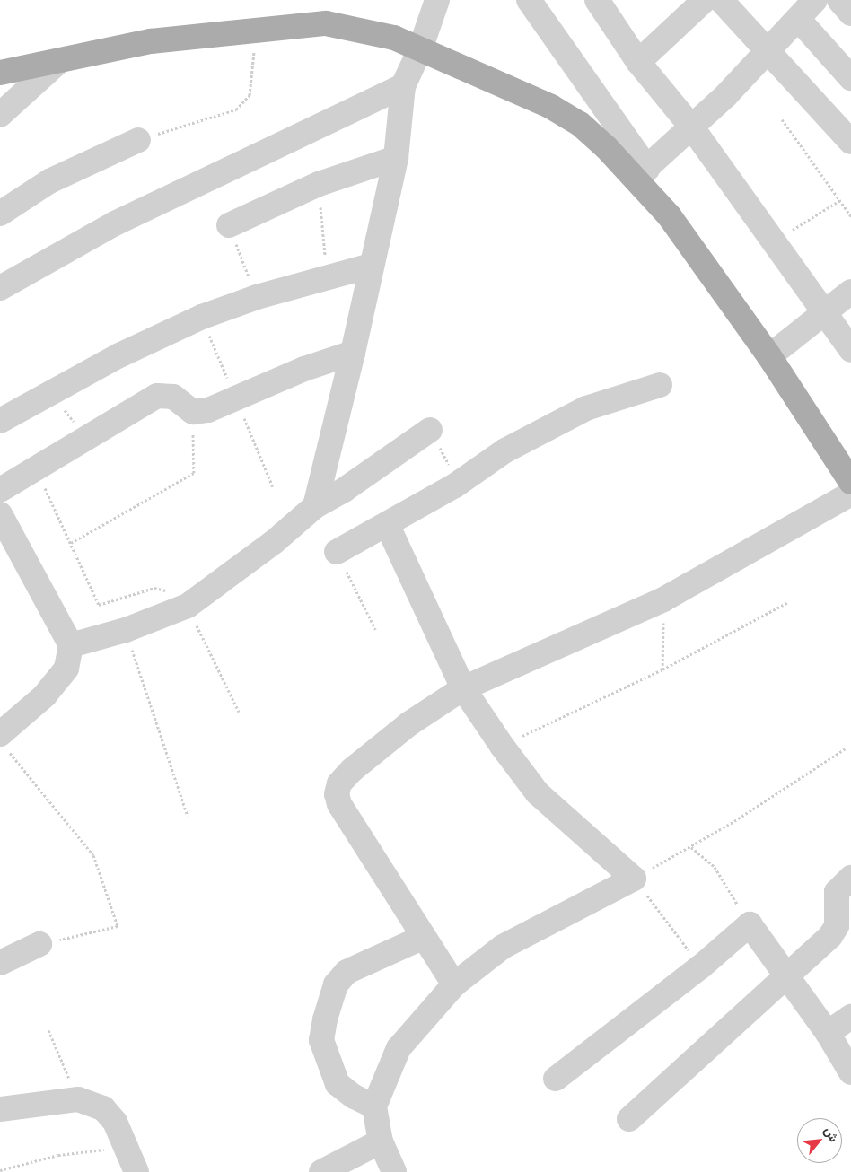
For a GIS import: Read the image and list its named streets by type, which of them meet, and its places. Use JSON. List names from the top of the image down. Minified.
{"north":"top right"}
